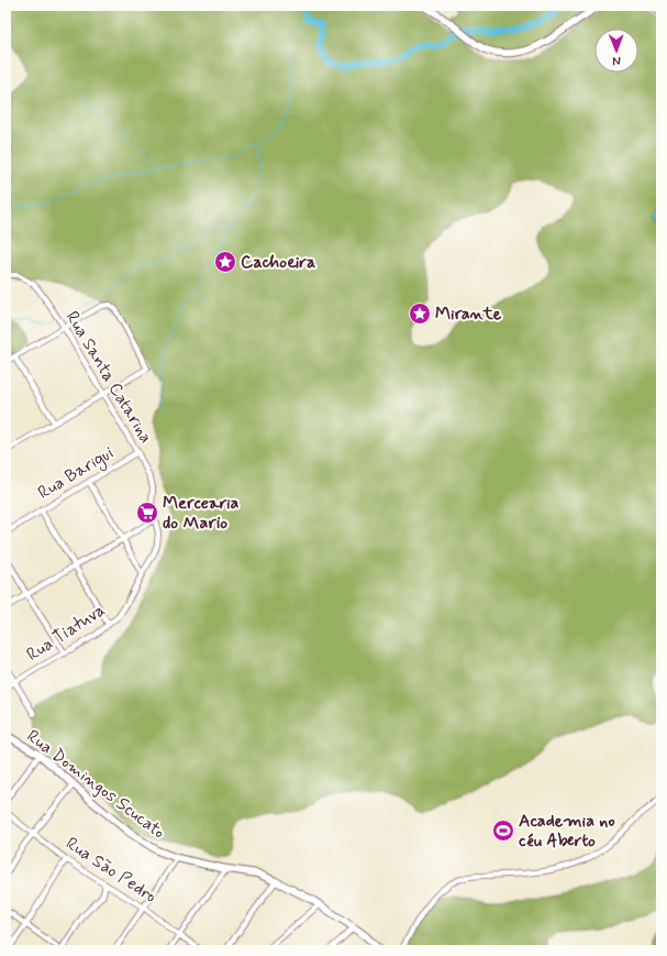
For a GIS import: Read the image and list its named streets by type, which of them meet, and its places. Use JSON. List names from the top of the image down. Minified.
{"streets":{"main road":["Rua Domingos Scucato"],"street":["Rua Santa Catarina","Rua Barigui","Rua Tiatuva","Rua São Pedro"]},"crossings":[["Rua Santa Catarina","Rua Barigui"],["Rua Santa Catarina","Rua Tiatuva"]],"places":{"place":["Cachoeira","Mirante"],"supermarket":["Mercearia do Mario"],"sports":["Academia no céu Aberto"]},"north":"bottom"}
